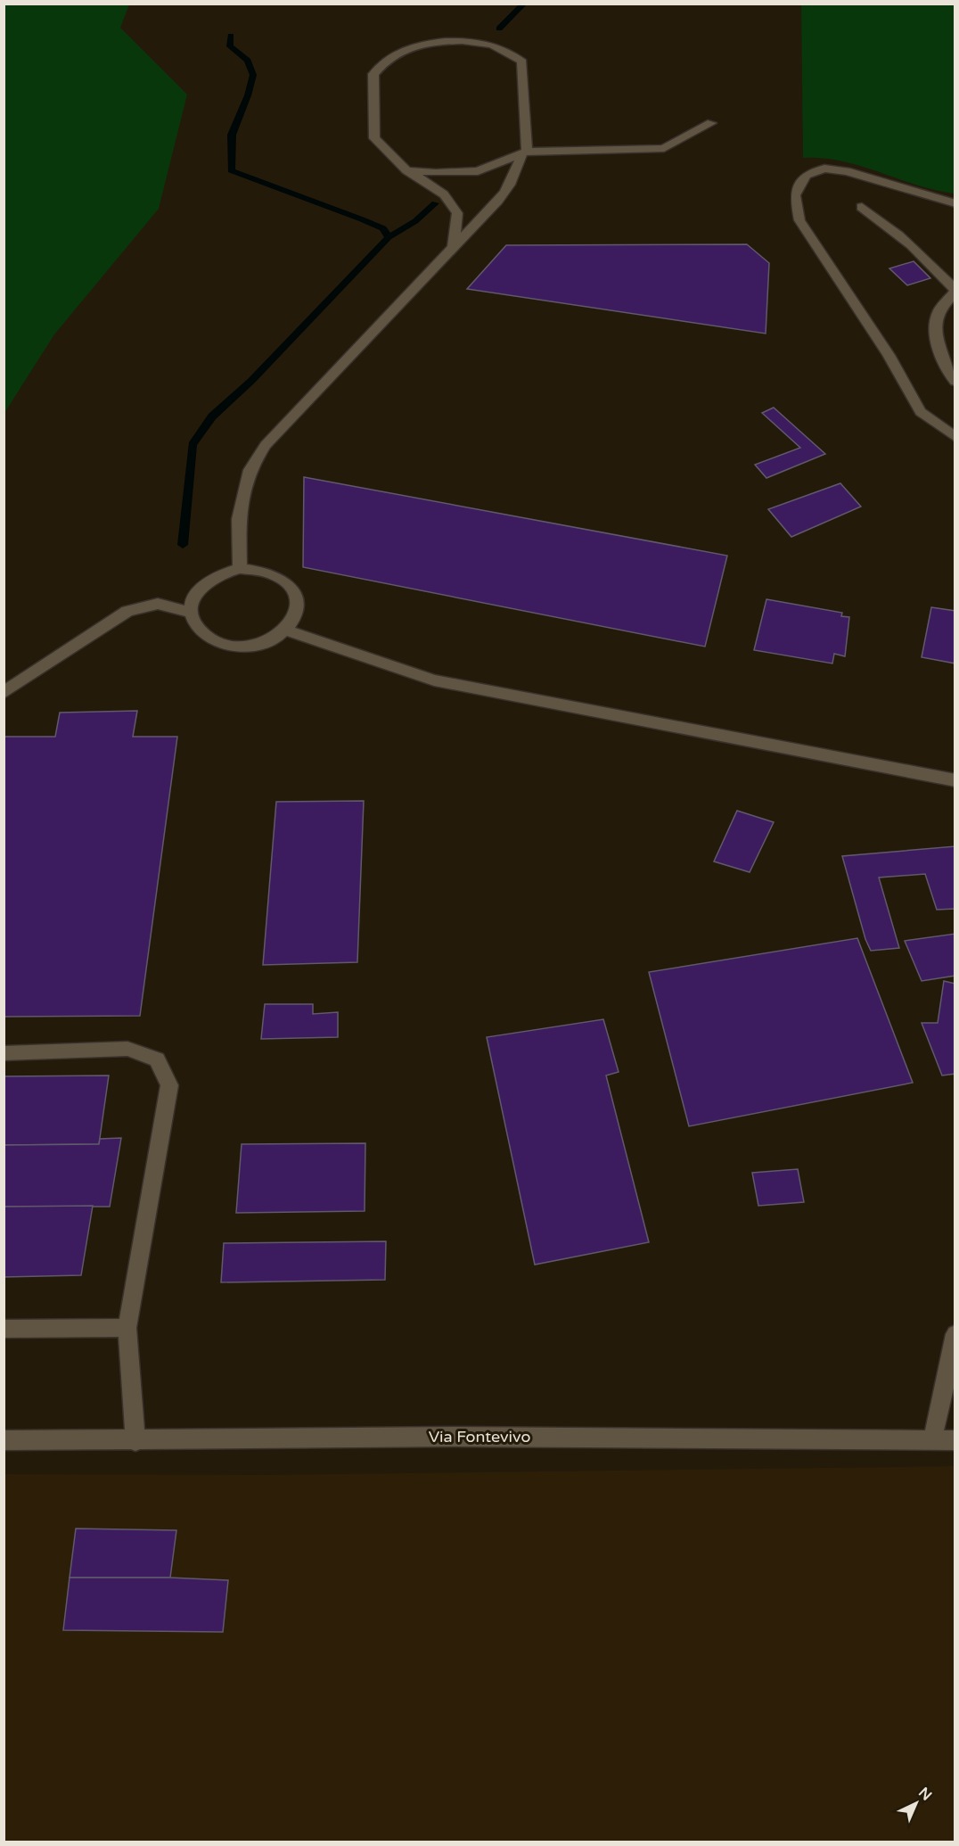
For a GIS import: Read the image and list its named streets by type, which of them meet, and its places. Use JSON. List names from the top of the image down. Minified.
{"streets":{"street":["Via Fontevivo"]},"north":"top right"}
